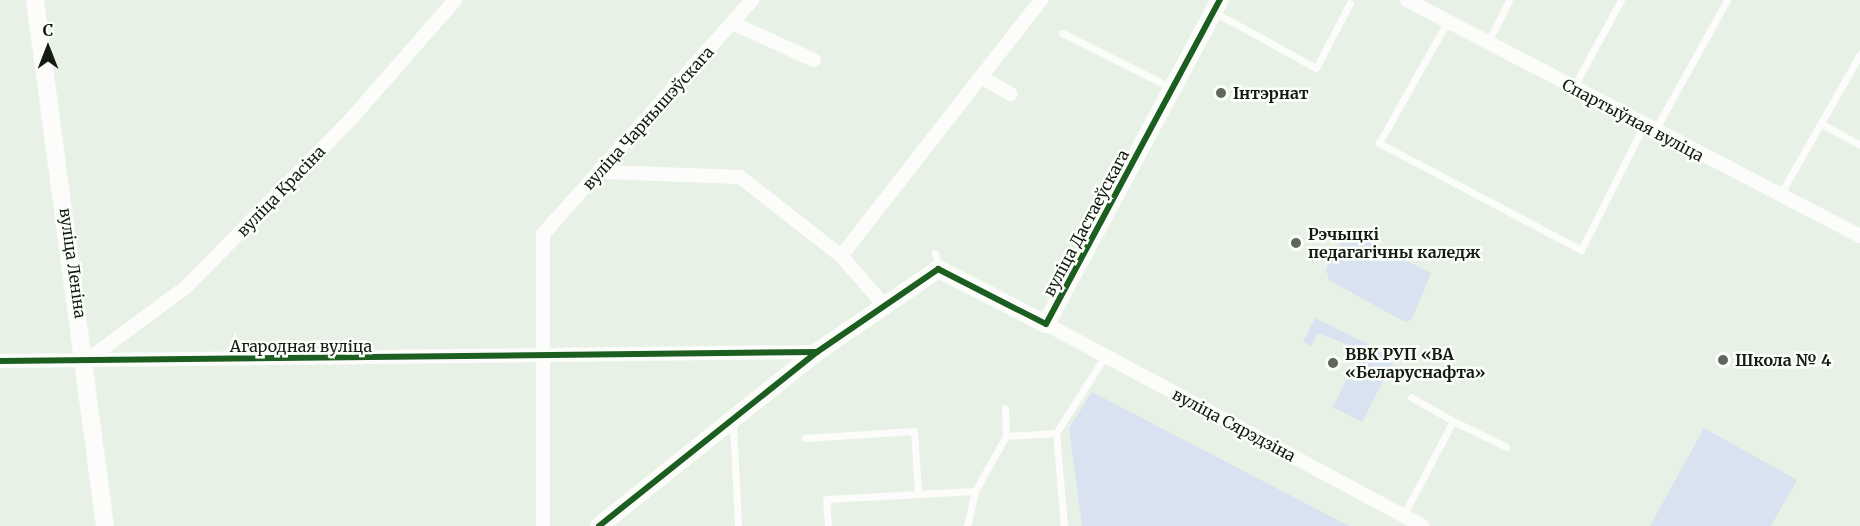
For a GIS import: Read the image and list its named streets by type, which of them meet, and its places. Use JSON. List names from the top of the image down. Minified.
{"streets":{"street":["вуліца Чарнышэўскага","Спартыўная вуліца","вуліца Красіна","вуліца Дастаеўскага","вуліца Леніна","Агародная вуліца","вуліца Сярэдзіна"]},"crossings":[["вуліца Чарнышэўскага","Агародная вуліца"],["вуліца Красіна","вуліца Леніна"],["вуліца Красіна","Агародная вуліца"],["вуліца Дастаеўскага","вуліца Сярэдзіна"],["вуліца Леніна","Агародная вуліца"]],"places":["Інтэрнат","Рэчыцкі педагагічны каледж","Школа № 4","ВВК РУП «ВА «Беларуснафта»"],"north":"top"}
